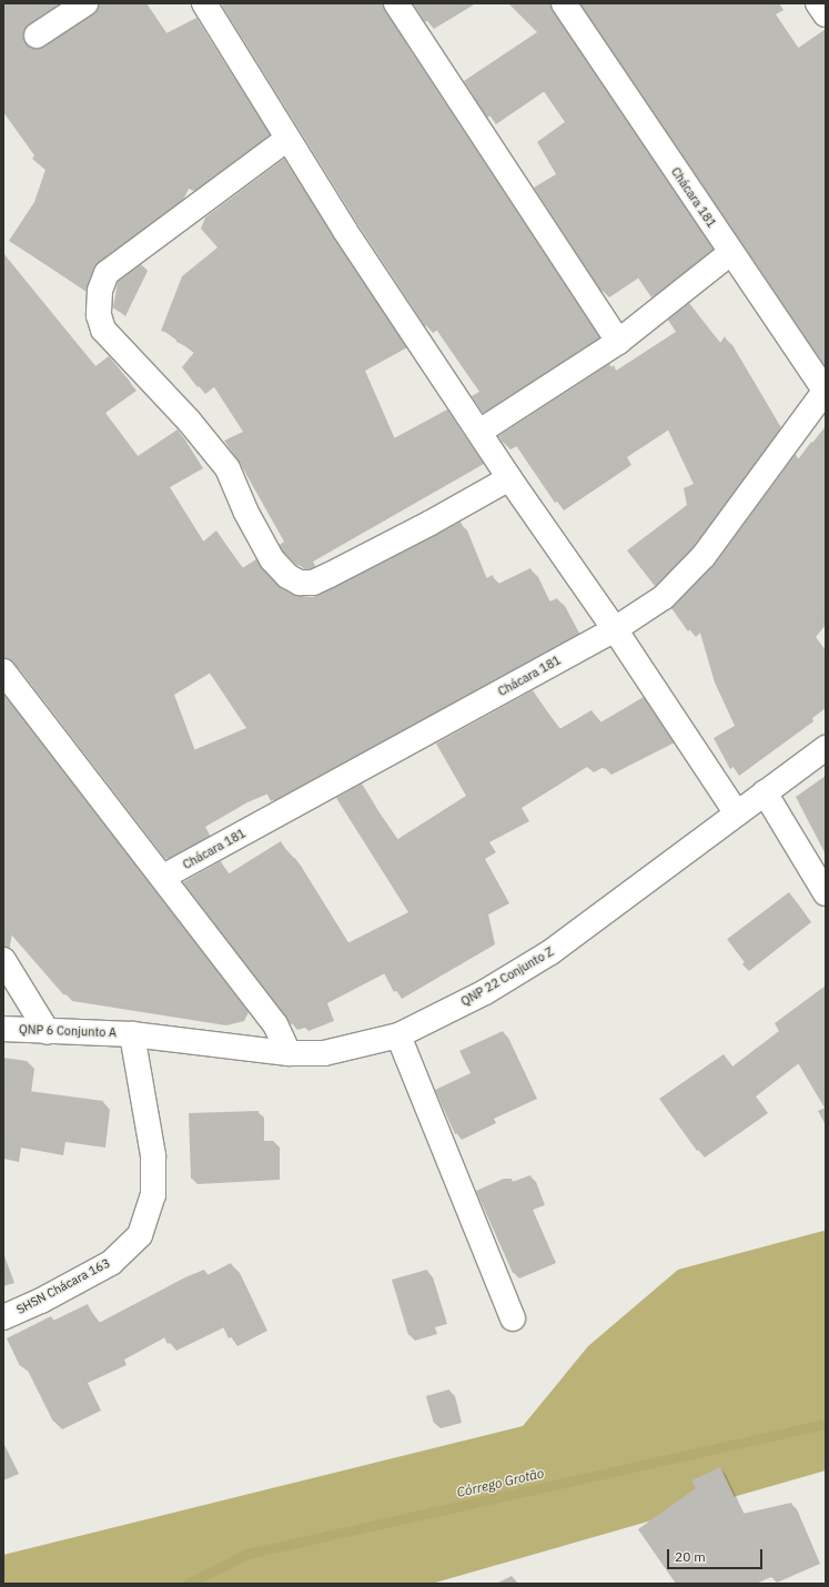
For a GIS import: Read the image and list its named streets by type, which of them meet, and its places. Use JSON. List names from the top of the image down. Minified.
{"streets":{"street":["Chácara 181","QNP 22 Conjunto Z","QNP 6 Conjunto A","SHSN Chácara 163"]},"crossings":[["QNP 22 Conjunto Z","QNP 6 Conjunto A"],["QNP 22 Conjunto Z","SHSN Chácara 163"],["QNP 6 Conjunto A","SHSN Chácara 163"]],"water":["Córrego Grotão"],"scale_bar":"20 m"}
